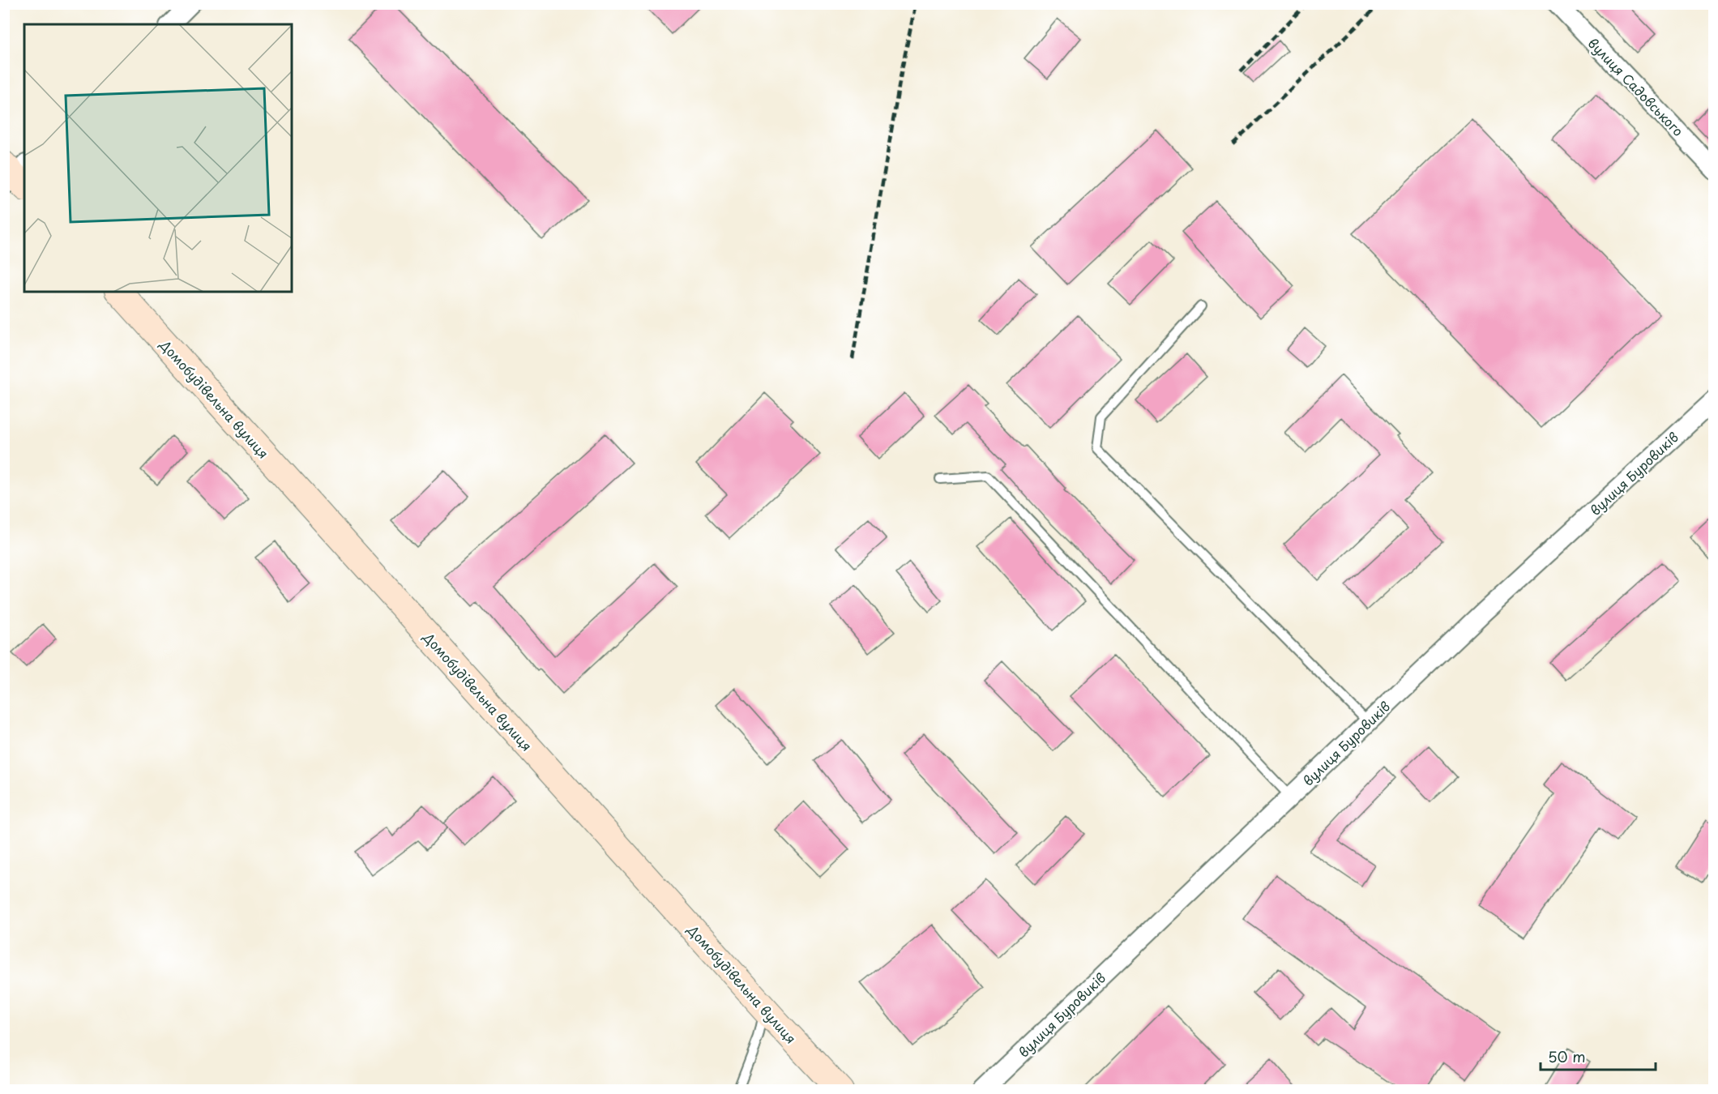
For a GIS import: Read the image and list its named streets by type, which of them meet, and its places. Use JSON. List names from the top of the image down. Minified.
{"streets":{"street":["вулиця Садовського","Домобудівельна вулиця","вулиця Буровиків"]},"scale_bar":"50 m"}
